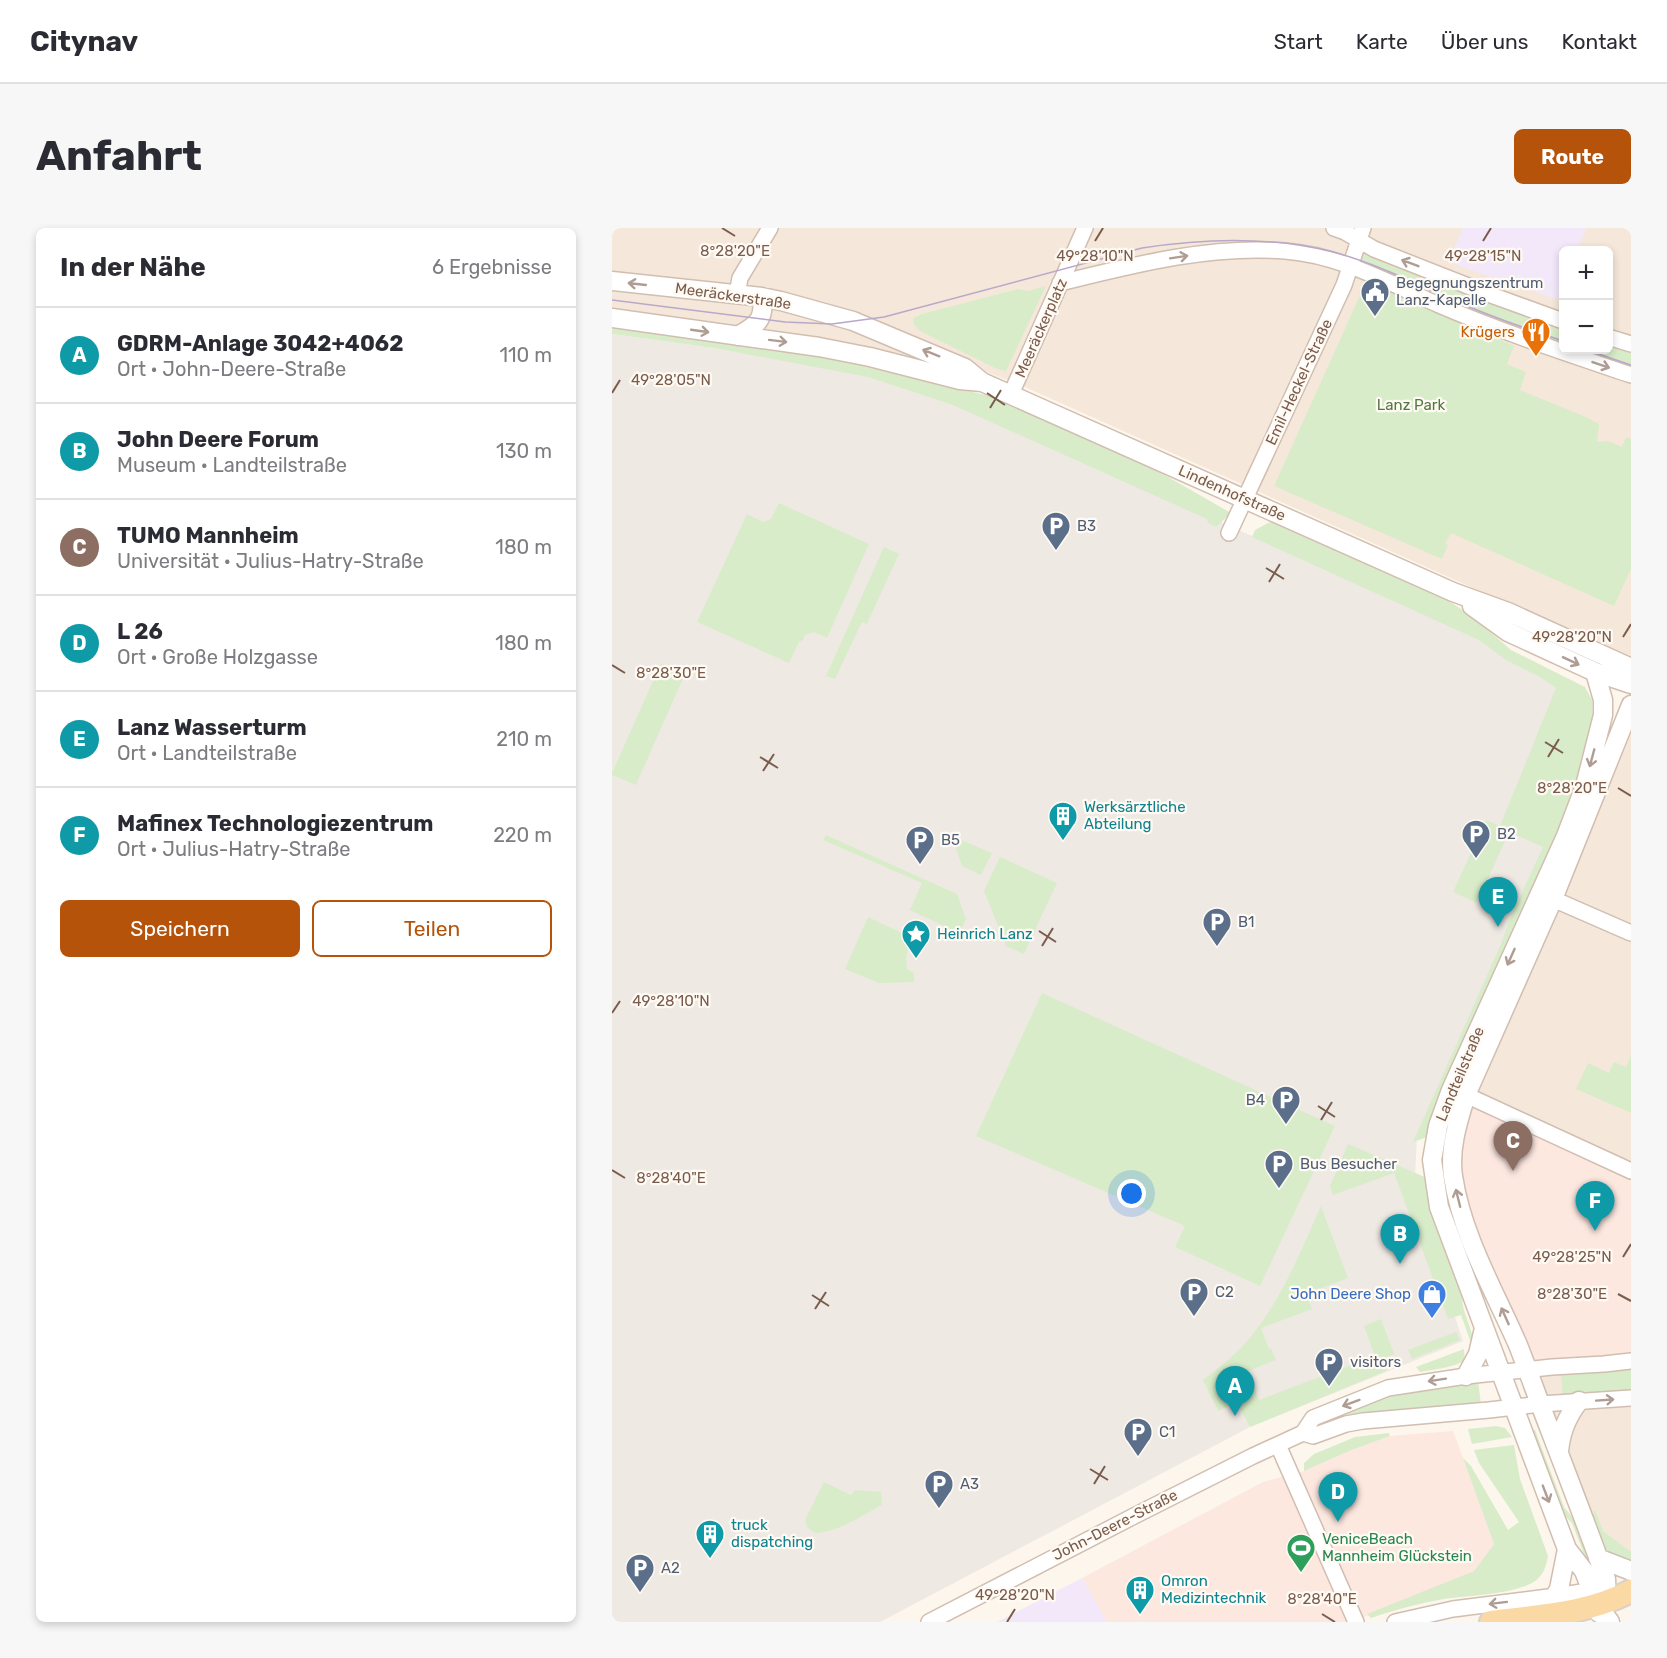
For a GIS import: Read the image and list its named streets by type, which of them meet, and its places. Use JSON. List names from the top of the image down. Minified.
{"streets":{"street":["Meeräckerstraße","Meeräckerplatz","Emil-Heckel-Straße","Lindenhofstraße","Landteilstraße","John-Deere-Straße"]},"crossings":[["Meeräckerstraße","Meeräckerplatz"],["Meeräckerstraße","Lindenhofstraße"],["Meeräckerplatz","Lindenhofstraße"],["Emil-Heckel-Straße","Lindenhofstraße"],["Lindenhofstraße","Landteilstraße"],["Landteilstraße","John-Deere-Straße"]],"parks":["Lanz Park"],"places":{"public building":["Begegnungszentrum Lanz-Kapelle"],"restaurant":["Krügers"],"parking":["B3","B2","B5","B1","B4","Bus Besucher","C2","visitors","C1","A3","A2"],"building":["Werksärztliche Abteilung","truck dispatching","Omron Medizintechnik"],"place":["Heinrich Lanz"],"shop":["John Deere Shop"],"sports":["VeniceBeach Mannheim Glückstein"]},"page":{"header":"Citynav","nav":["Start","Karte","Über uns","Kontakt"],"buttons":["Route",["Speichern","Teilen"]],"title":"Anfahrt","heading":["In der Nähe","6 Ergebnisse"],"map_buttons":["+","−"],"list":[{"mark":"A","name":"GDRM-Anlage 3042+4062","note":"Ort · John-Deere-Straße","value":"110 m"},{"mark":"B","name":"John Deere Forum","note":"Museum · Landteilstraße","value":"130 m"},{"mark":"C","name":"TUMO Mannheim","note":"Universität · Julius-Hatry-Straße","value":"180 m"},{"mark":"D","name":"L 26","note":"Ort · Große Holzgasse","value":"180 m"},{"mark":"E","name":"Lanz Wasserturm","note":"Ort · Landteilstraße","value":"210 m"},{"mark":"F","name":"Mafinex Technologiezentrum","note":"Ort · Julius-Hatry-Straße","value":"220 m"}],"pins":["E","C","F","B","A","D"]},"coordinates":["8°28'20\"E","49°28'10\"N","49°28'15\"N","49°28'05\"N","49°28'20\"N","8°28'30\"E","8°28'40\"E","49°28'25\"N"]}
